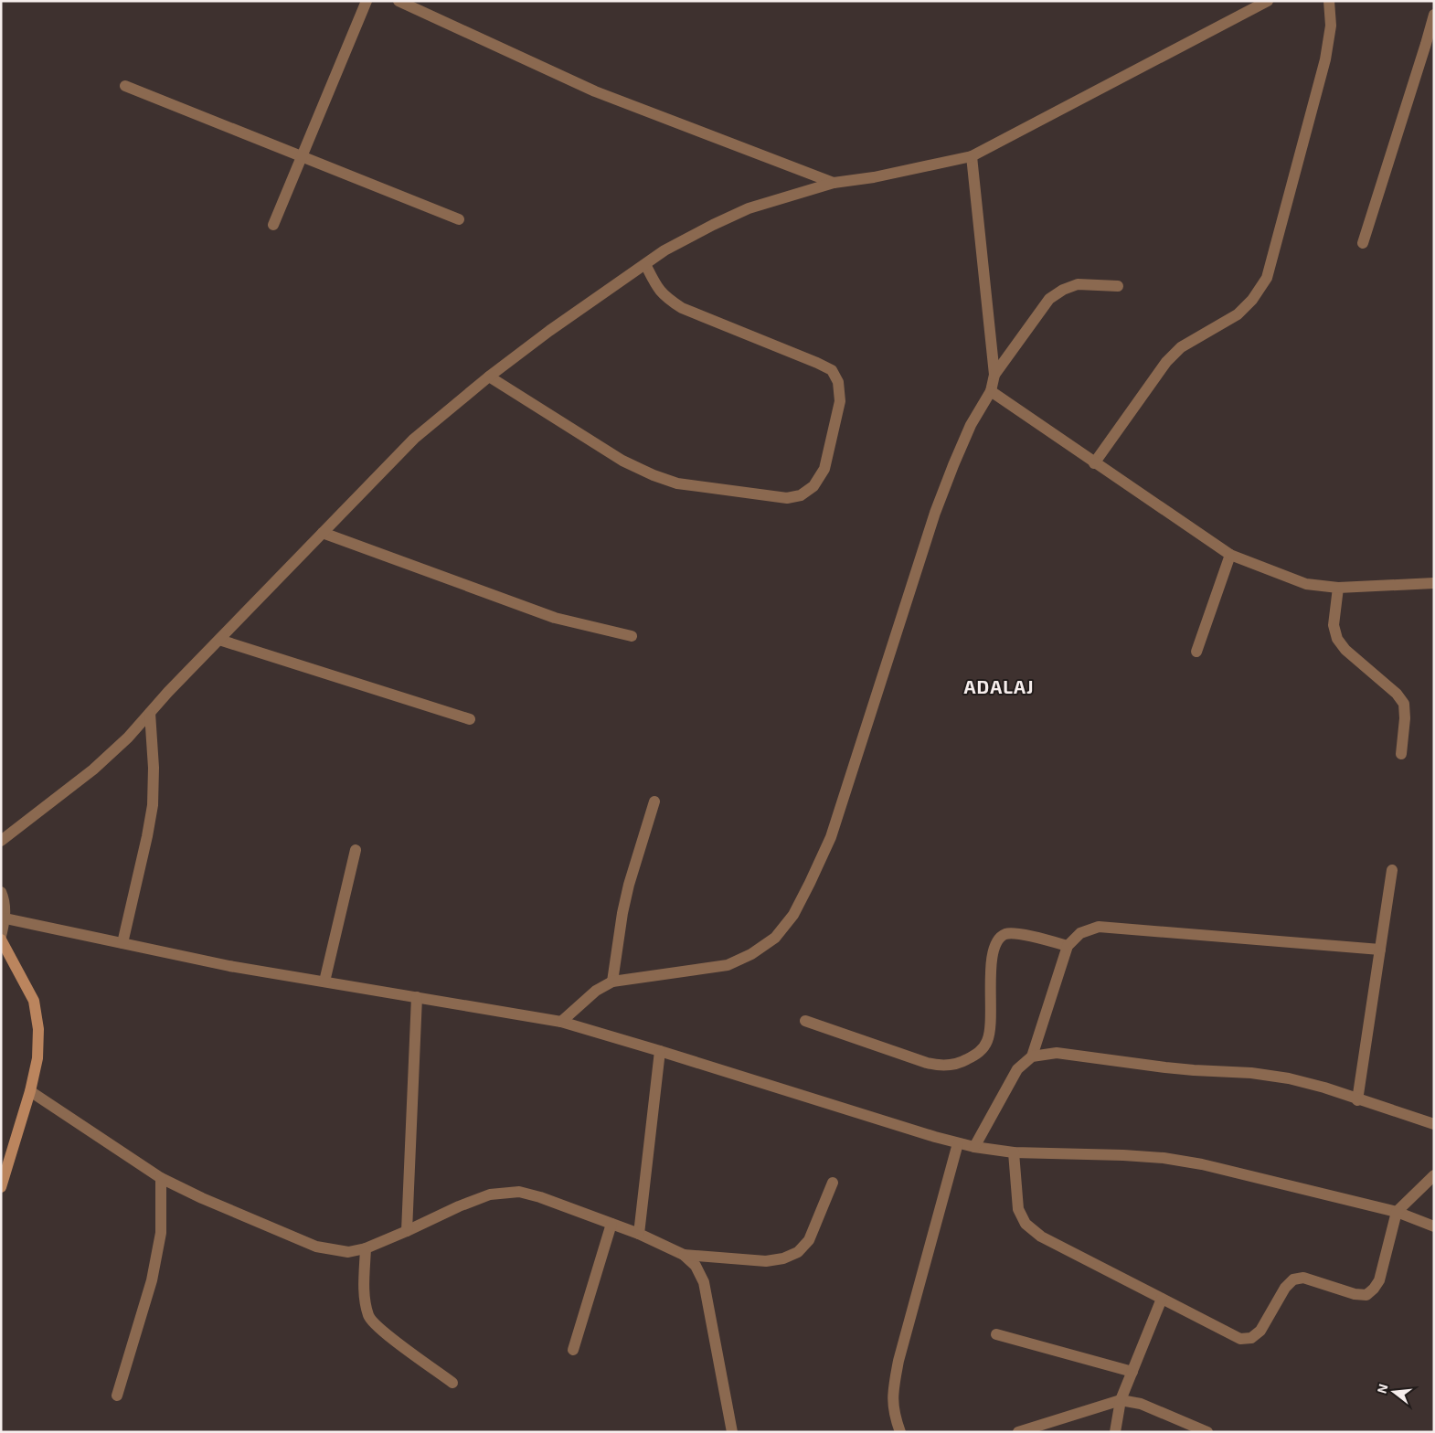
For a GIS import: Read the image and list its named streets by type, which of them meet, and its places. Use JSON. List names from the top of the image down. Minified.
{"districts":["ADALAJ"],"north":"left"}
